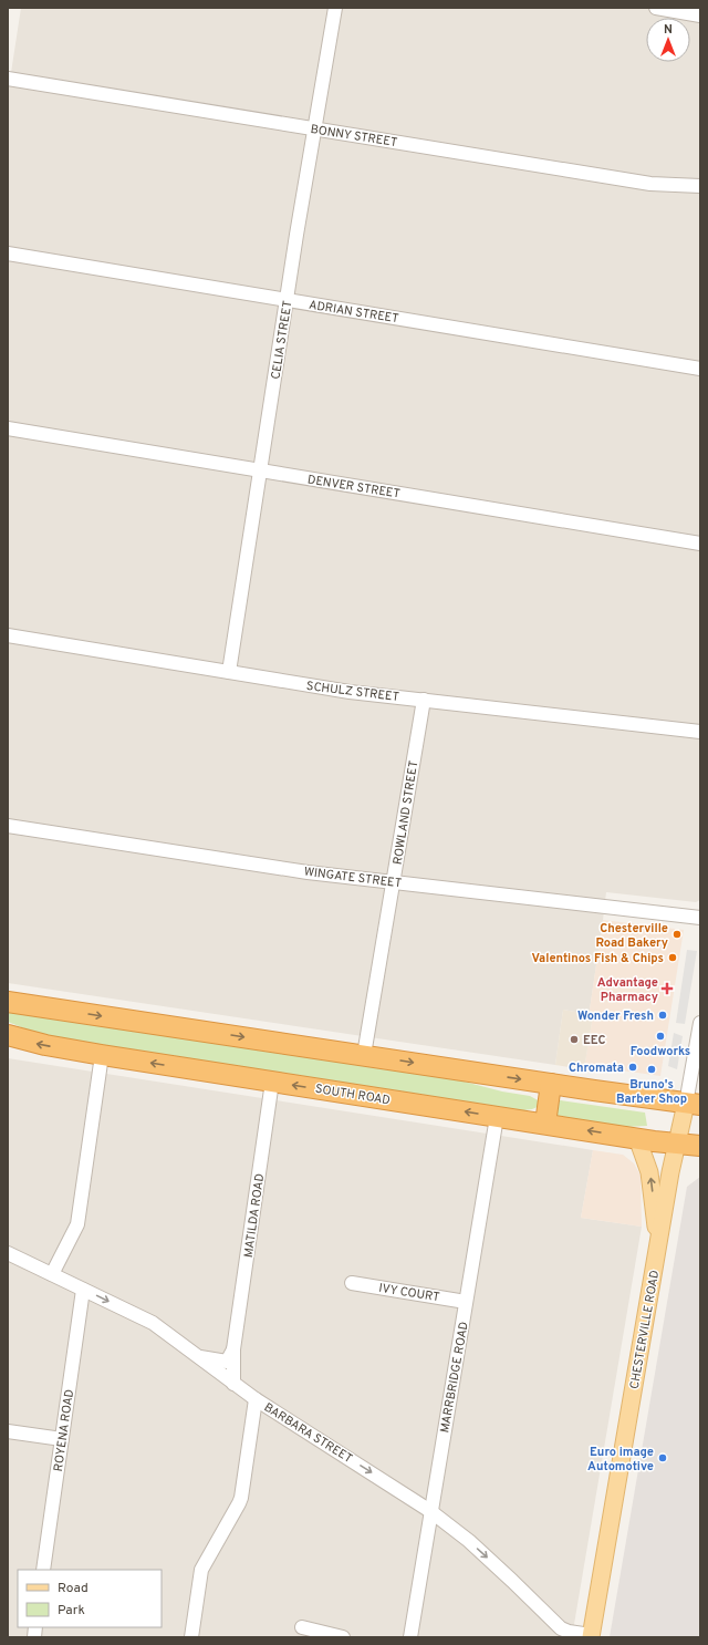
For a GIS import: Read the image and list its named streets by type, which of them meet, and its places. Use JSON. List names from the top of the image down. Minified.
{"streets":{"highway":["SOUTH ROAD"],"main road":["CHESTERVILLE ROAD"],"street":["BONNY STREET","ADRIAN STREET","CELIA STREET","DENVER STREET","SCHULZ STREET","ROWLAND STREET","WINGATE STREET","MATILDA ROAD","IVY COURT","MARRBRIDGE ROAD","ROYENA ROAD","BARBARA STREET"]},"crossings":[["BONNY STREET","CELIA STREET"],["ADRIAN STREET","CELIA STREET"],["CELIA STREET","DENVER STREET"],["CELIA STREET","SCHULZ STREET"],["SCHULZ STREET","ROWLAND STREET"],["ROWLAND STREET","WINGATE STREET"],["SOUTH ROAD","MATILDA ROAD"],["SOUTH ROAD","CHESTERVILLE ROAD"],["SOUTH ROAD","MARRBRIDGE ROAD"],["MATILDA ROAD","BARBARA STREET"],["IVY COURT","MARRBRIDGE ROAD"],["CHESTERVILLE ROAD","BARBARA STREET"],["MARRBRIDGE ROAD","BARBARA STREET"],["ROYENA ROAD","BARBARA STREET"]],"one_way":["BARBARA STREET"],"places":{"other":["Chesterville Road Bakery","Valentinos Fish & Chips","Wonder Fresh","Foodworks","EEC","Chromata","Bruno's Barber Shop","Euro image Automotive"],"health":["Advantage Pharmacy"]},"legend":["Road","Park"],"north":"top"}
